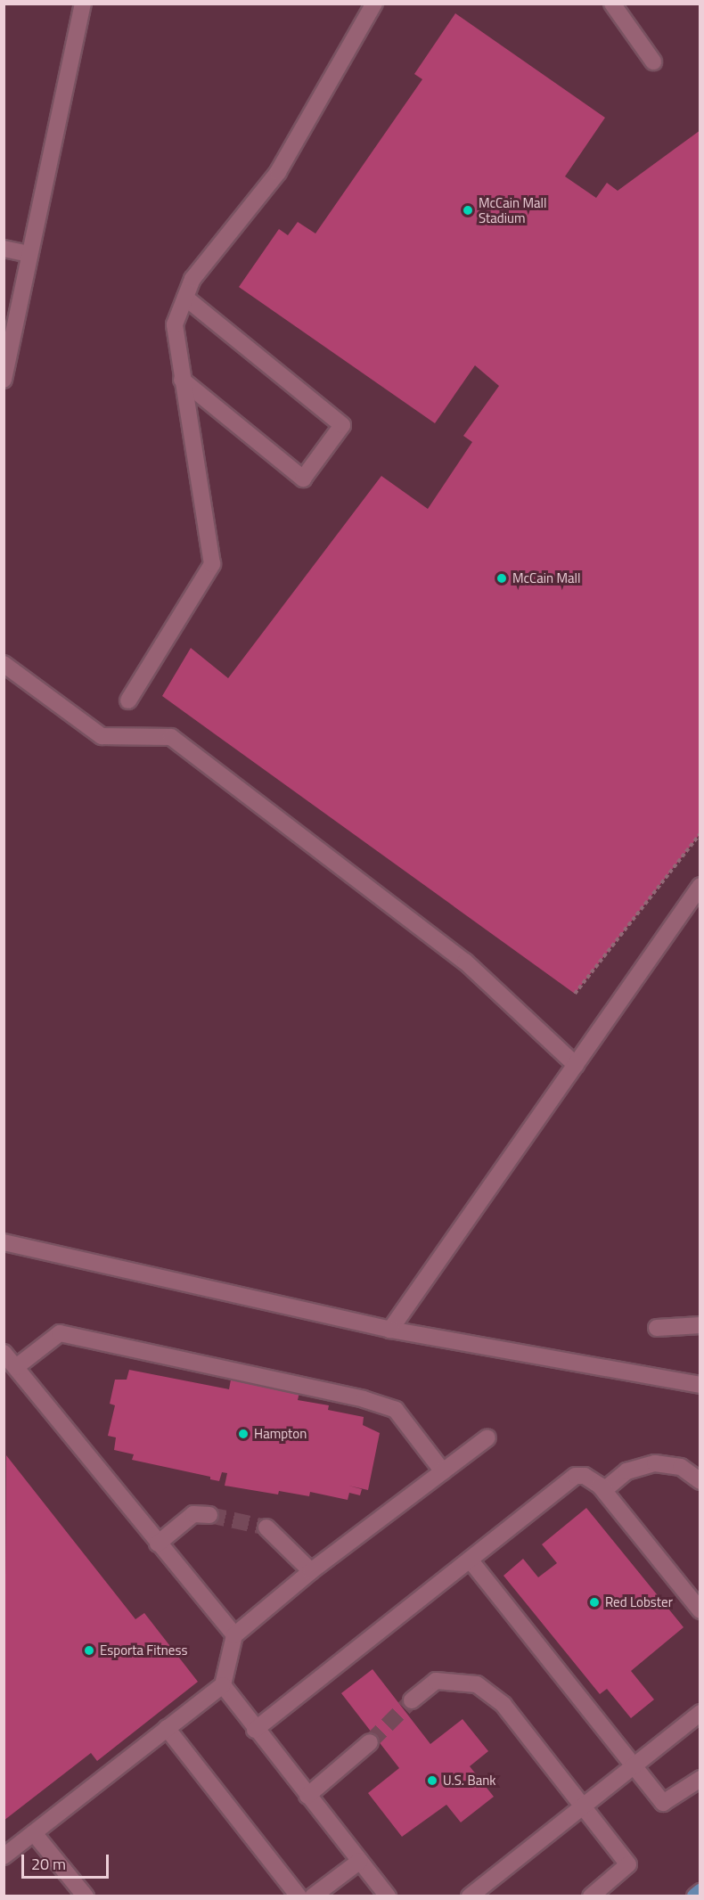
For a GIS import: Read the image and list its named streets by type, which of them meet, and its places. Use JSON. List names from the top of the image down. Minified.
{"places":["McCain Mall Stadium","McCain Mall","Hampton","Red Lobster","Esporta Fitness","U.S. Bank"],"scale_bar":"20 m"}
